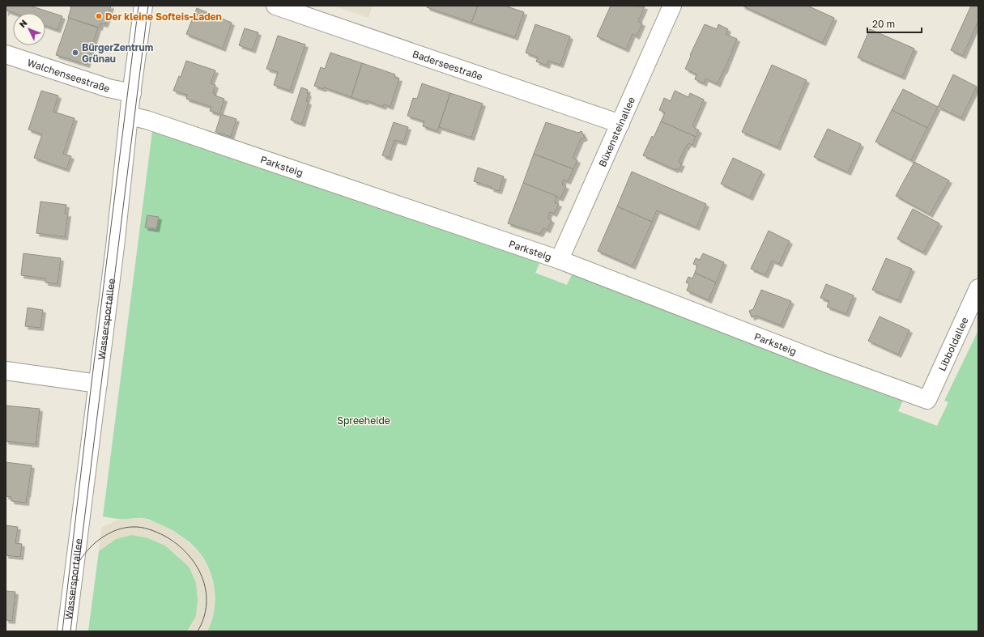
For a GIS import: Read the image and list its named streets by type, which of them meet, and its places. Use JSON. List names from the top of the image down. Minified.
{"streets":{"street":["Baderseestraße","Walchenseestraße","Büxensteinallee","Parksteig","Wassersportallee","Libboldallee"]},"crossings":[["Baderseestraße","Büxensteinallee"],["Walchenseestraße","Wassersportallee"],["Parksteig","Wassersportallee"],["Parksteig","Libboldallee"]],"parks":["Spreeheide"],"places":["Der kleine Softeis-Laden","BürgerZentrum Grünau"],"scale_bar":"20 m","north":"top left"}
